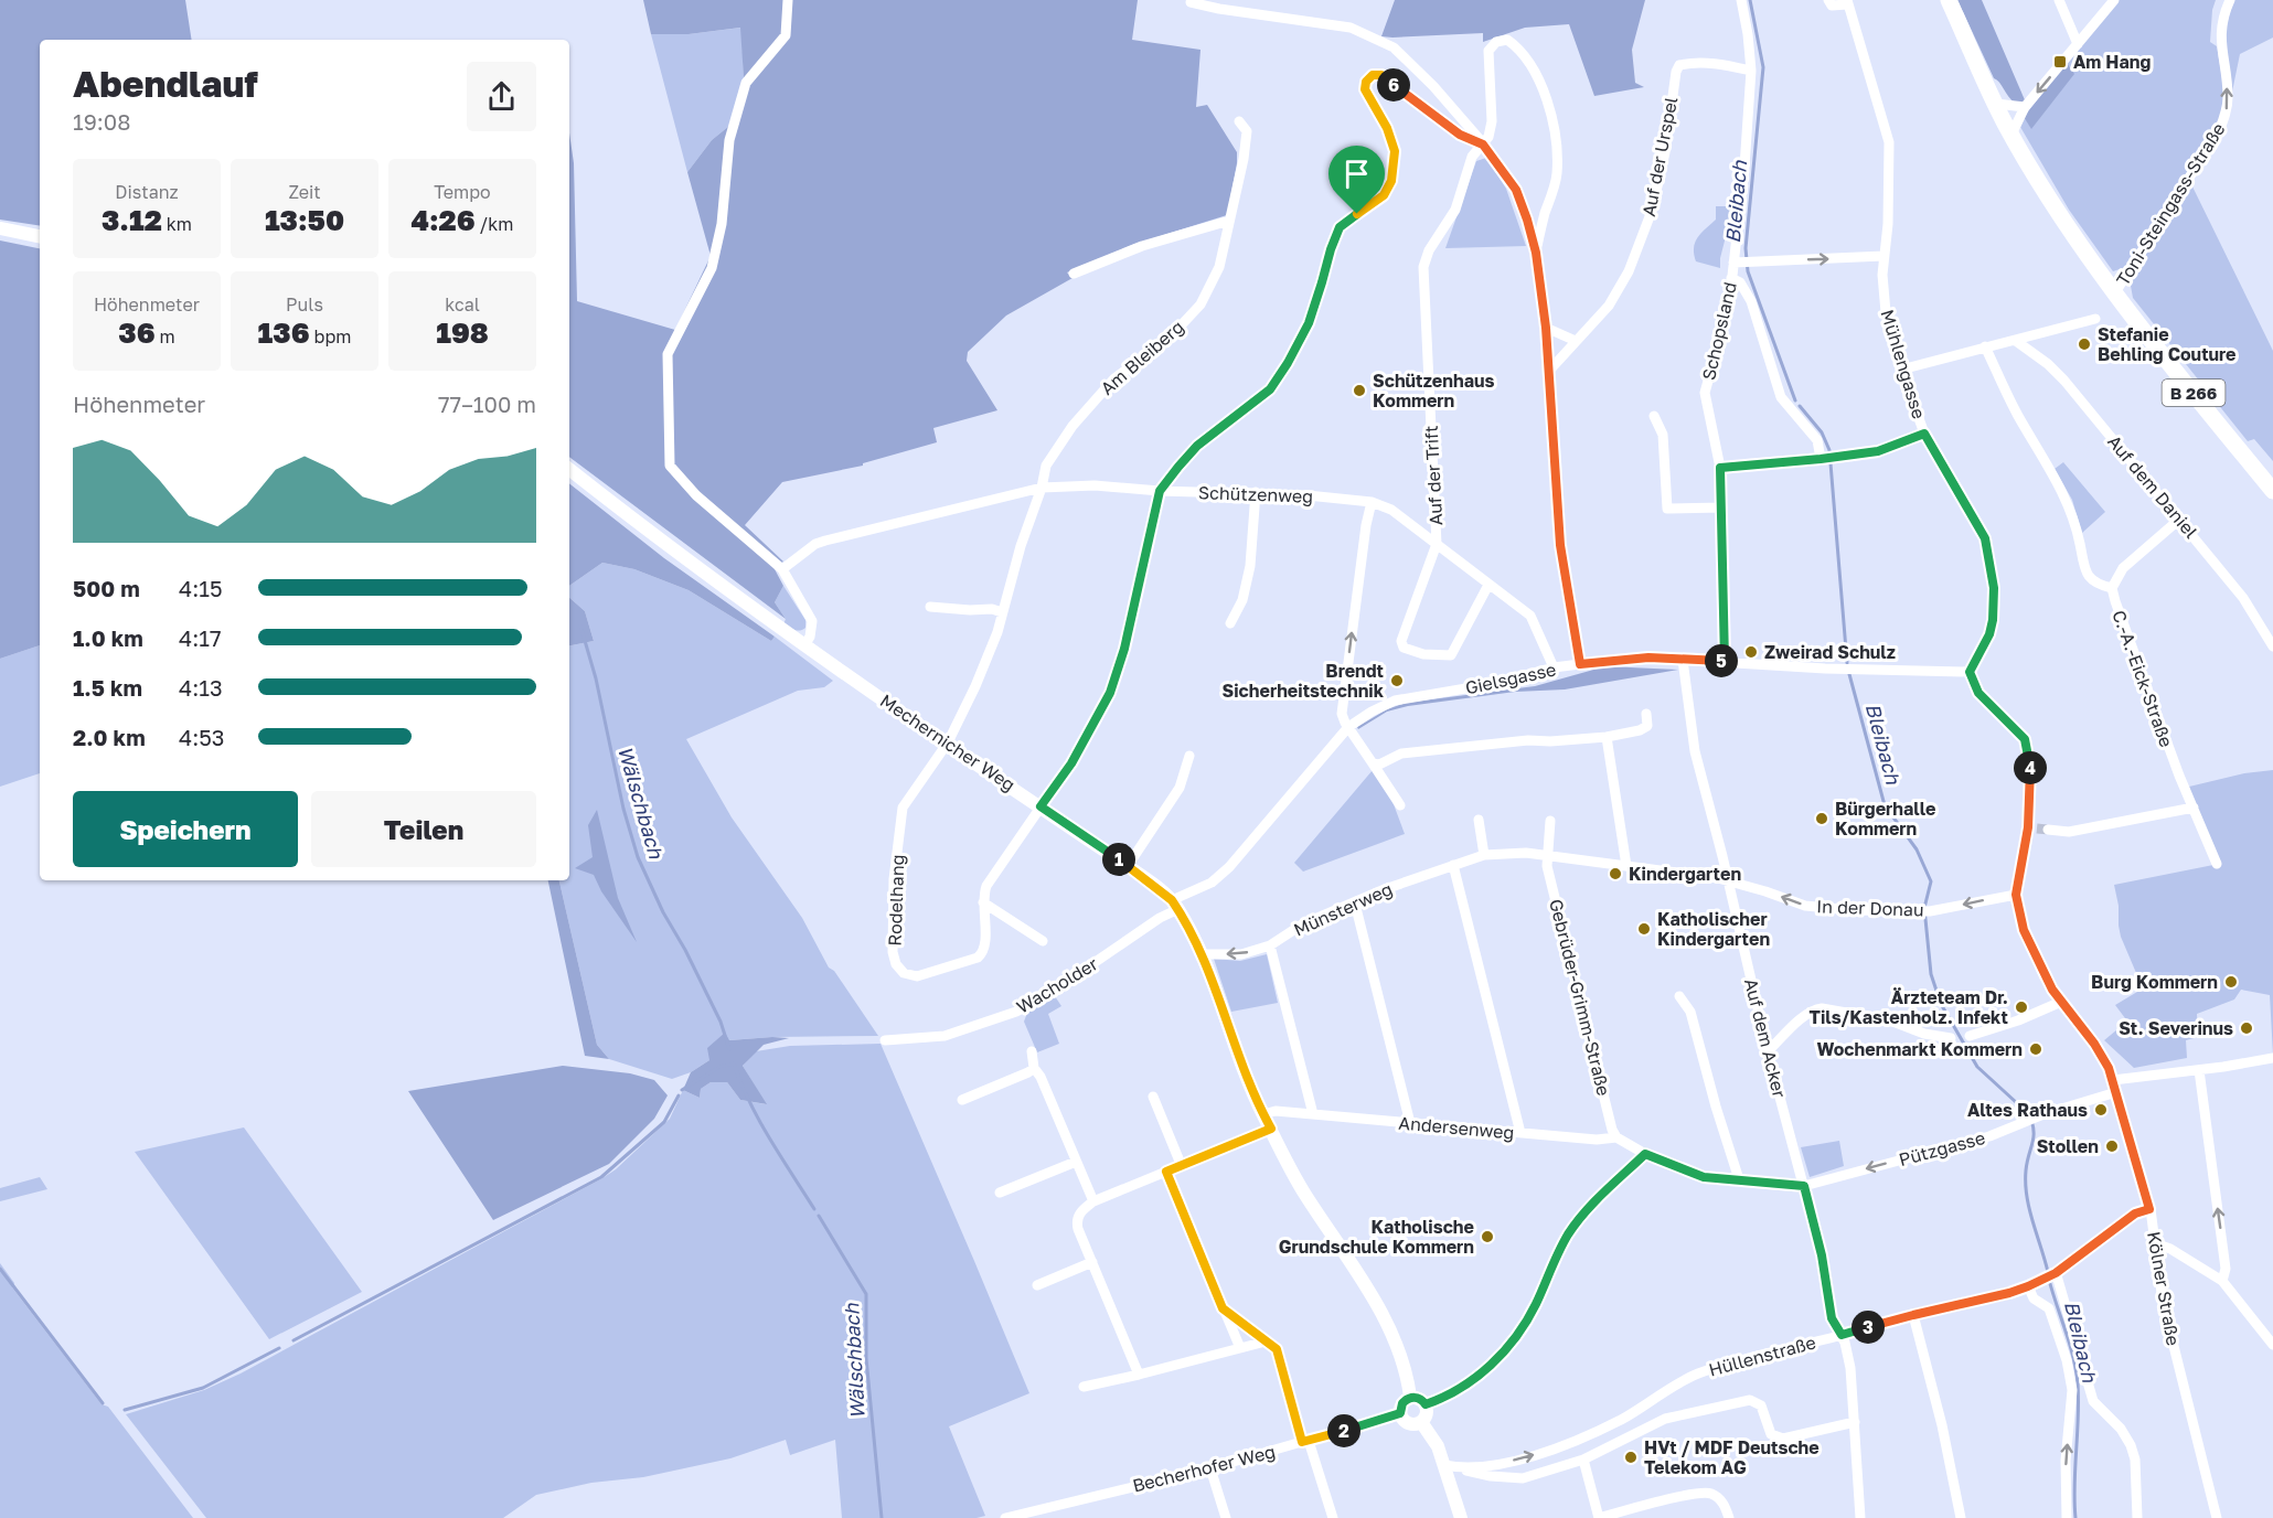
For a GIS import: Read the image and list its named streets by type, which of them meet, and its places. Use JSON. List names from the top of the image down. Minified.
{"streets":{"main road":["B 266"],"street":["Auf der Urspel","Toni-Steingass-Straße","Schopsland","Am Bleiberg","Mühlengasse","Auf der Trift","Auf dem Daniel","Schützenweg","Gielsgasse","C.-A.-Eick-Straße","Mechernicher Weg","Rodelhang","In der Donau","Münsterweg","Wacholder","Gebrüder-Grimm-Straße","Auf dem Acker","Andersenweg","Pützgasse","Kölner Straße","Hüllenstraße","Becherhofer Weg"]},"crossings":[["Auf der Urspel","Schopsland"],["Toni-Steingass-Straße","B 266"],["Schopsland","Gielsgasse"],["Am Bleiberg","Schützenweg"],["Am Bleiberg","Mechernicher Weg"],["Am Bleiberg","Rodelhang"],["Mühlengasse","Gielsgasse"],["Mühlengasse","Kölner Straße"],["Auf der Trift","Schützenweg"],["Schützenweg","Gielsgasse"],["Schützenweg","Rodelhang"],["Gielsgasse","Mechernicher Weg"],["Gielsgasse","Wacholder"],["Gielsgasse","Auf dem Acker"],["Gielsgasse","Kölner Straße"],["Mechernicher Weg","Rodelhang"],["Mechernicher Weg","Münsterweg"],["Mechernicher Weg","Wacholder"],["Mechernicher Weg","Andersenweg"],["Mechernicher Weg","Becherhofer Weg"],["In der Donau","Münsterweg"],["In der Donau","Auf dem Acker"],["In der Donau","Kölner Straße"],["Münsterweg","Gebrüder-Grimm-Straße"],["Münsterweg","Auf dem Acker"],["Gebrüder-Grimm-Straße","Andersenweg"],["Auf dem Acker","Pützgasse"],["Auf dem Acker","Hüllenstraße"],["Pützgasse","Kölner Straße"],["Kölner Straße","Hüllenstraße"]],"one_way":["Toni-Steingass-Straße","In der Donau","Pützgasse"],"water":["Bleibach","Wälschbach"],"places":{"transit":["Am Hang"],"other":["Stefanie Behling Couture","Schützenhaus Kommern","Zweirad Schulz","Brendt Sicherheitstechnik","Bürgerhalle Kommern","Kindergarten","Katholischer Kindergarten","Burg Kommern","Ärzteteam Dr. Tils/Kastenholz. Infekt","St. Severinus","Wochenmarkt Kommern","Altes Rathaus","Stollen","Katholische Grundschule Kommern","HVt / MDF Deutsche Telekom AG"]},"page":{"heading":["Abendlauf","19:08"],"pins":["6","5","4","1","3","2"],"stats":[["Distanz","3.12 km"],["Zeit","13:50"],["Tempo","4:26 /km"],["Höhenmeter","36 m"],["Puls","136 bpm"],["kcal","198"]],"chart":["Höhenmeter","77–100 m"],"list":[{"name":"500 m","note":"4:15"},{"name":"1.0 km","note":"4:17"},{"name":"1.5 km","note":"4:13"},{"name":"2.0 km","note":"4:53"}],"buttons":["Speichern","Teilen"]}}
